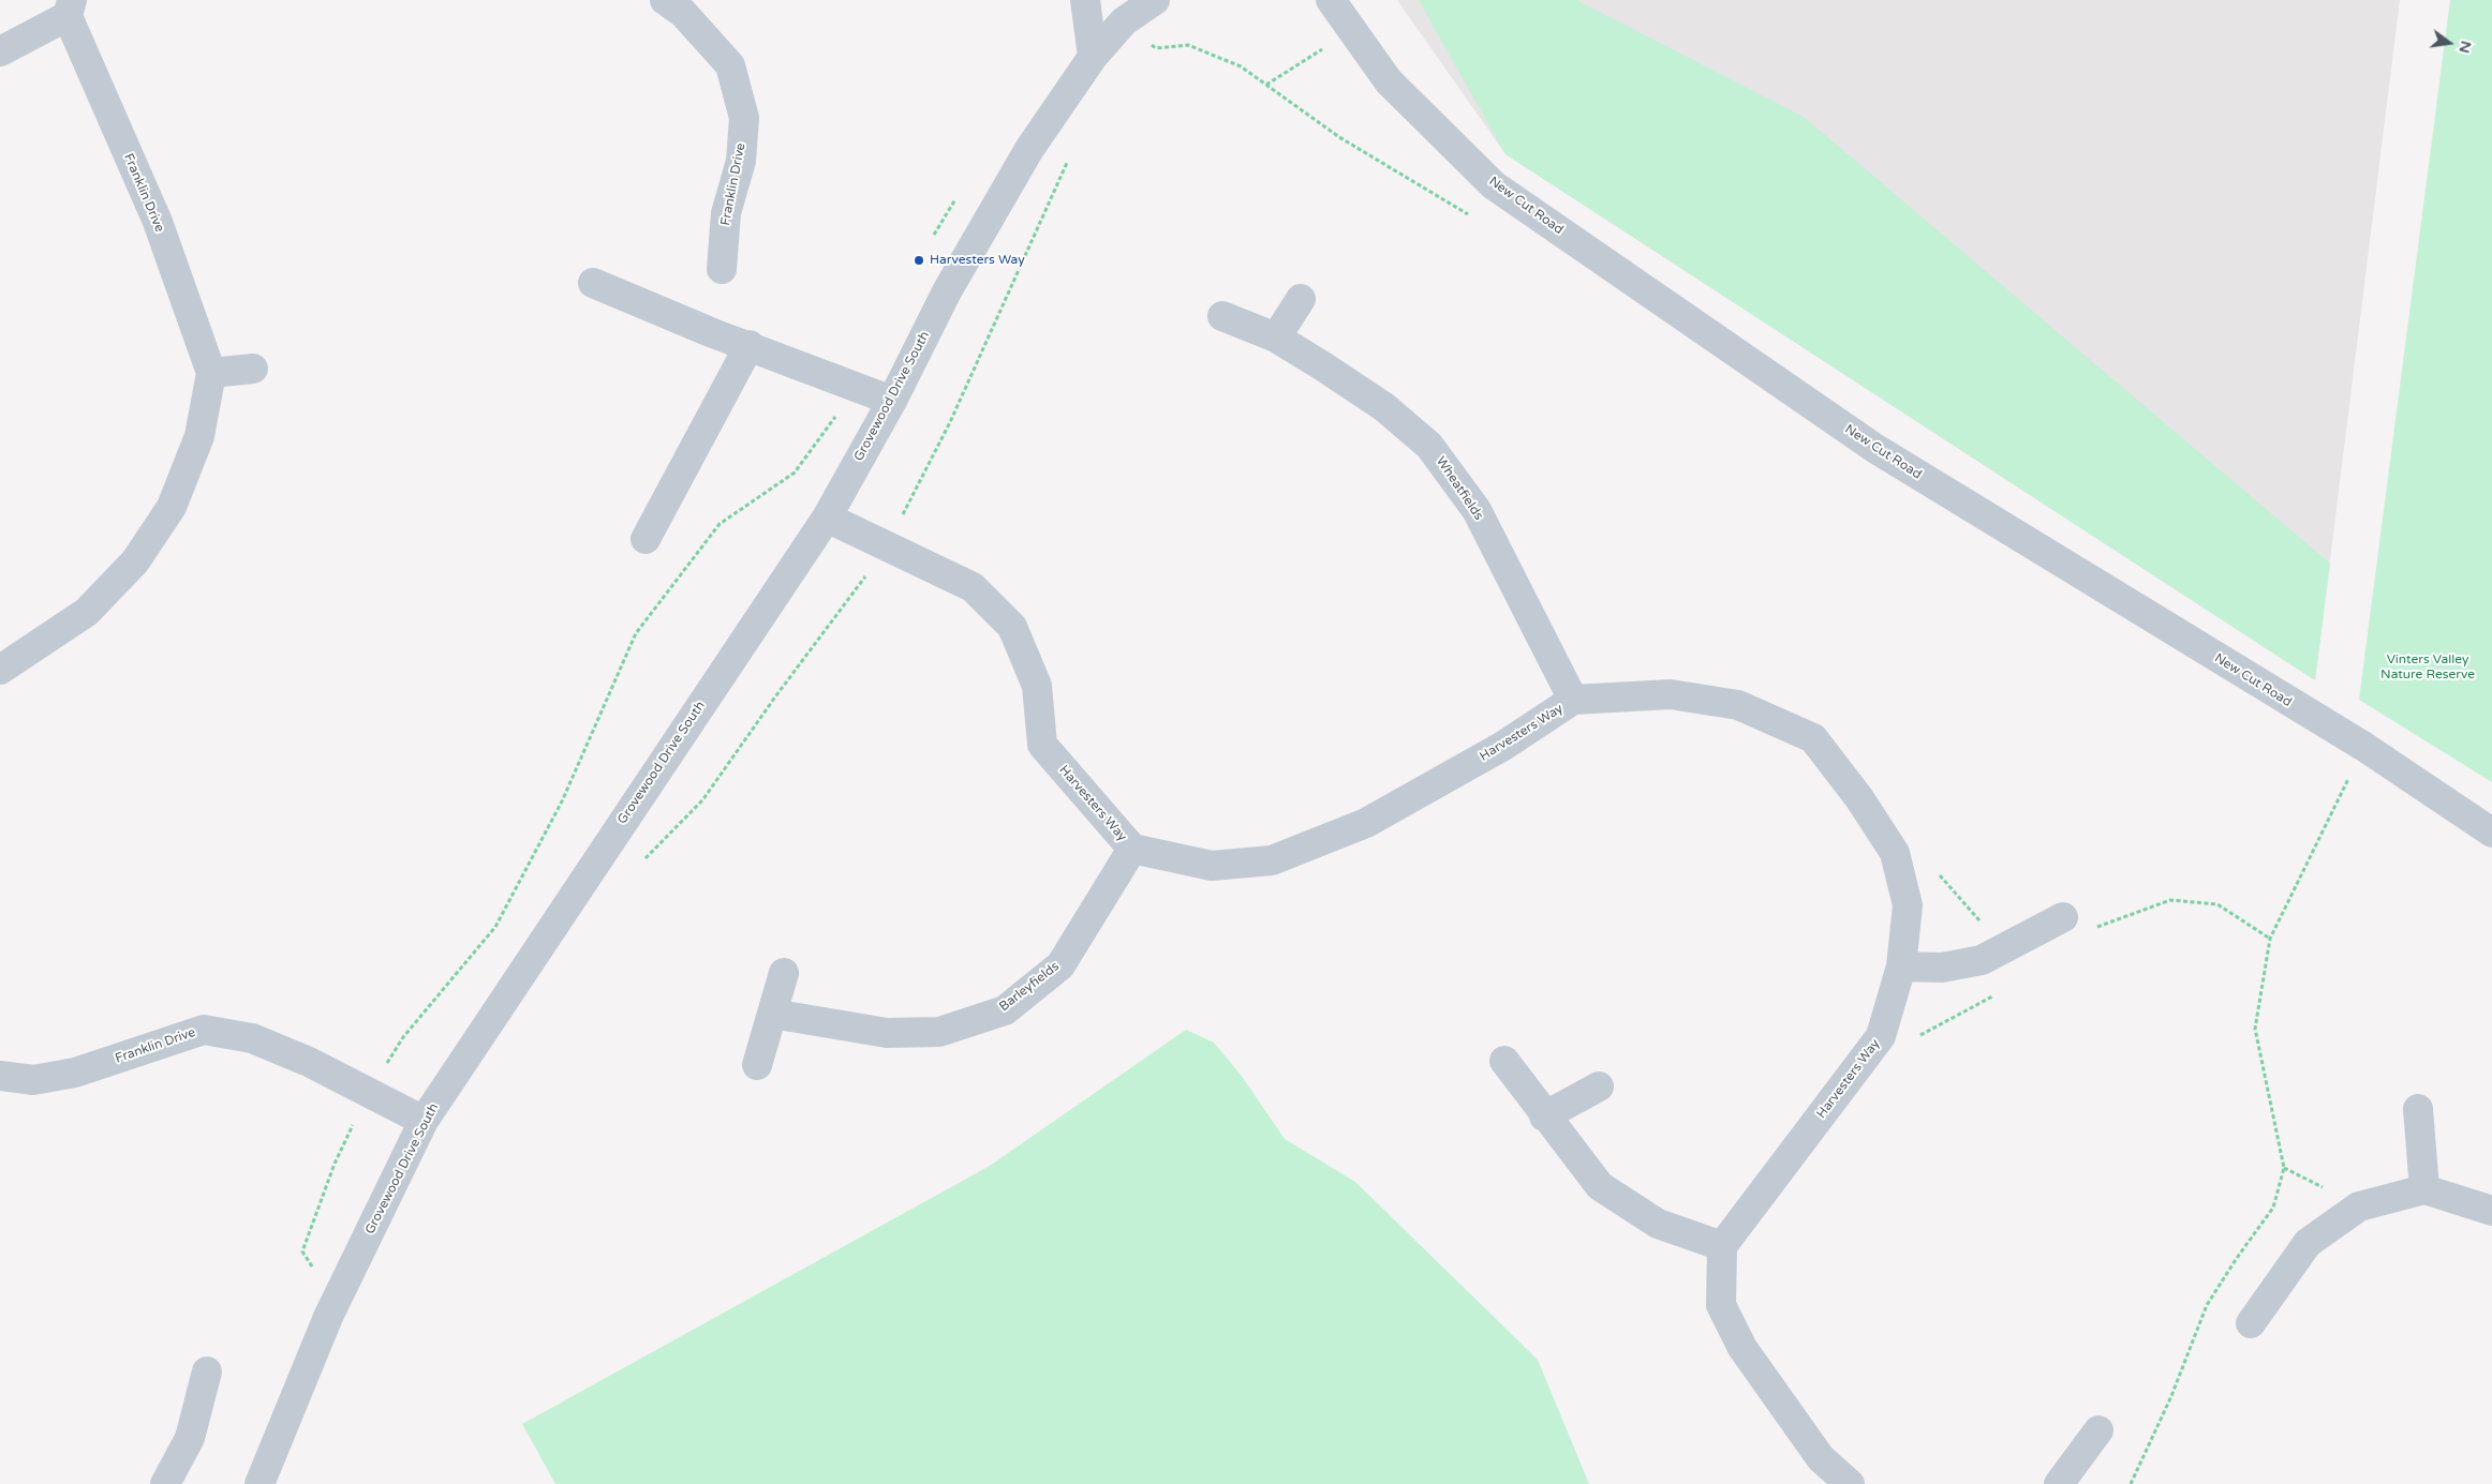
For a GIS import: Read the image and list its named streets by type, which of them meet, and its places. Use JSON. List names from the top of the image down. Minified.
{"streets":{"street":["Franklin Drive","New Cut Road","Grovewood Drive South","Wheatfields","Harvesters Way","Barleyfields"]},"crossings":[["Franklin Drive","Grovewood Drive South"],["Grovewood Drive South","Harvesters Way"],["Wheatfields","Harvesters Way"],["Harvesters Way","Barleyfields"]],"parks":["Vinters Valley Nature Reserve"],"places":["Harvesters Way"],"north":"right"}
